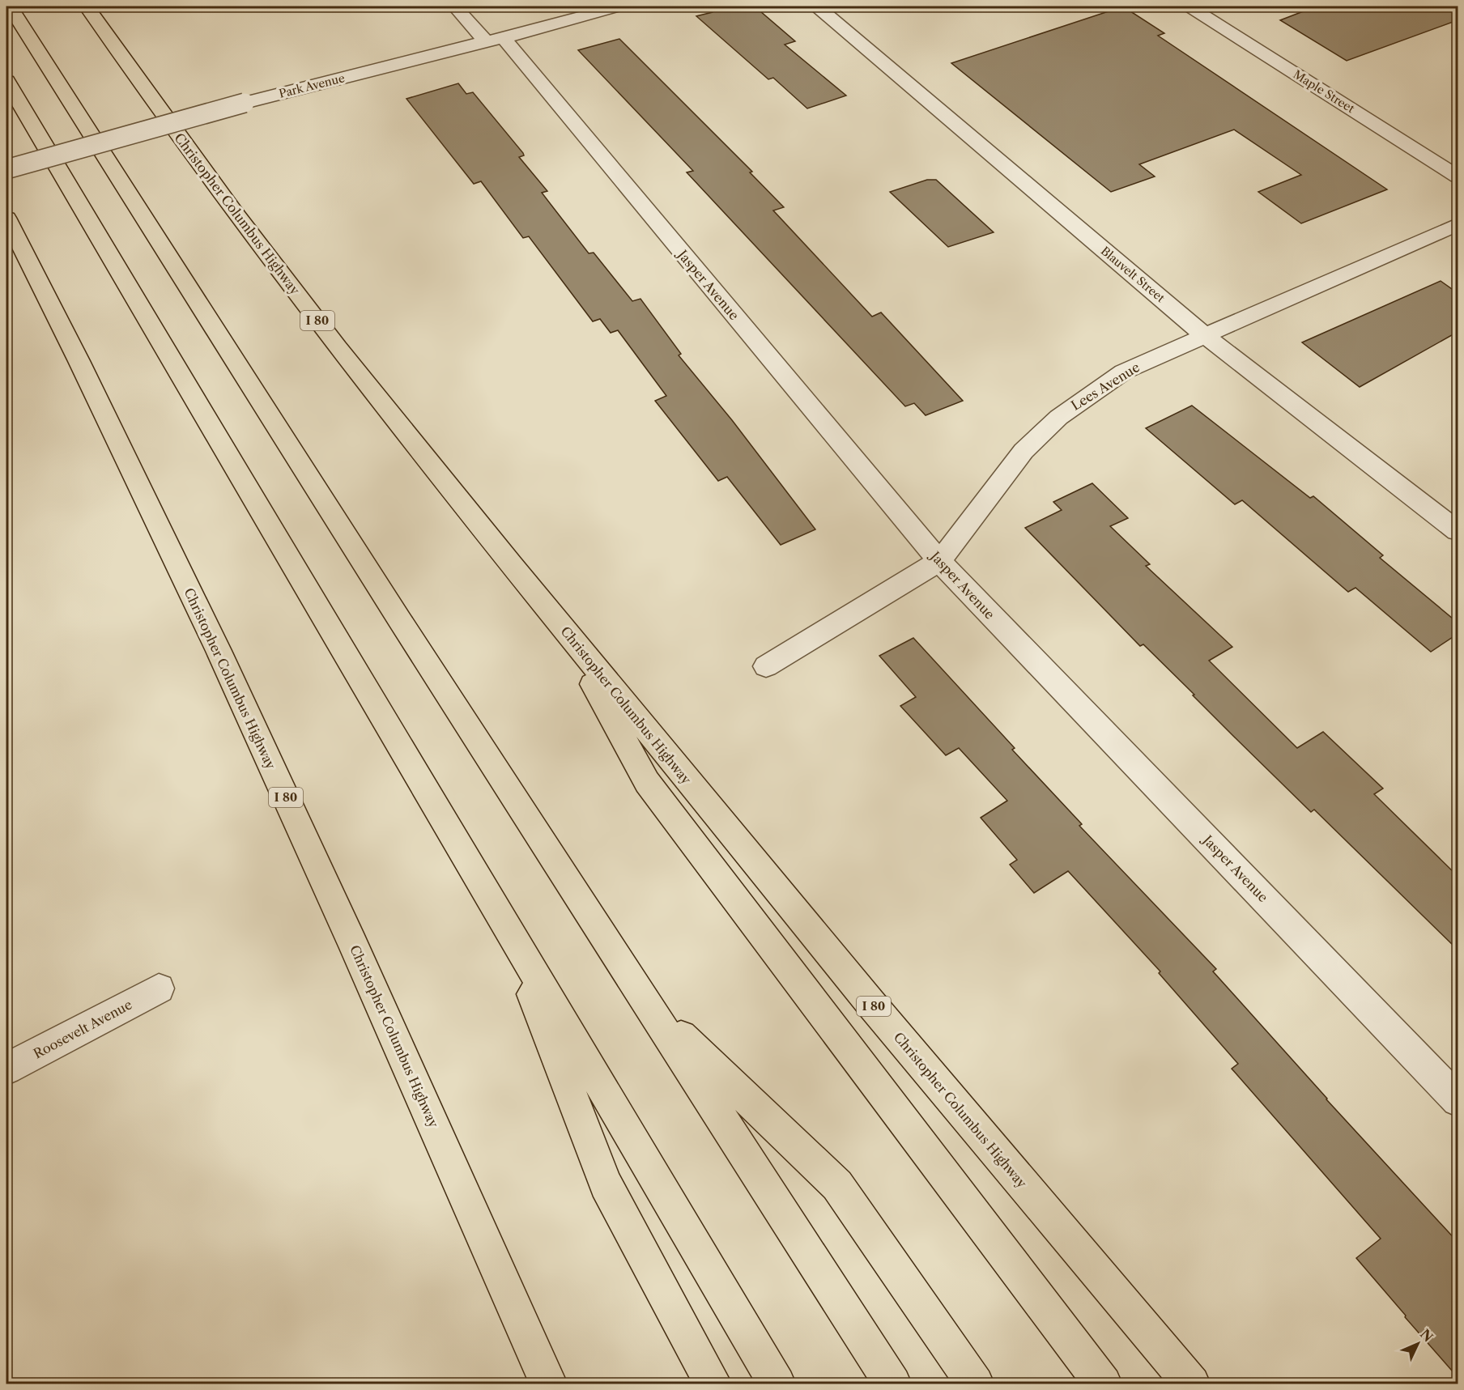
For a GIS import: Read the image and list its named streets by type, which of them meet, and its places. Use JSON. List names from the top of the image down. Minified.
{"streets":{"highway":["Christopher Columbus Highway","I 80"],"street":["Park Avenue","Maple Street","Blauvelt Street","Jasper Avenue","Lees Avenue","Roosevelt Avenue"]},"crossings":[["Park Avenue","Jasper Avenue"],["Blauvelt Street","Lees Avenue"],["Jasper Avenue","Lees Avenue"]],"north":"top right"}
